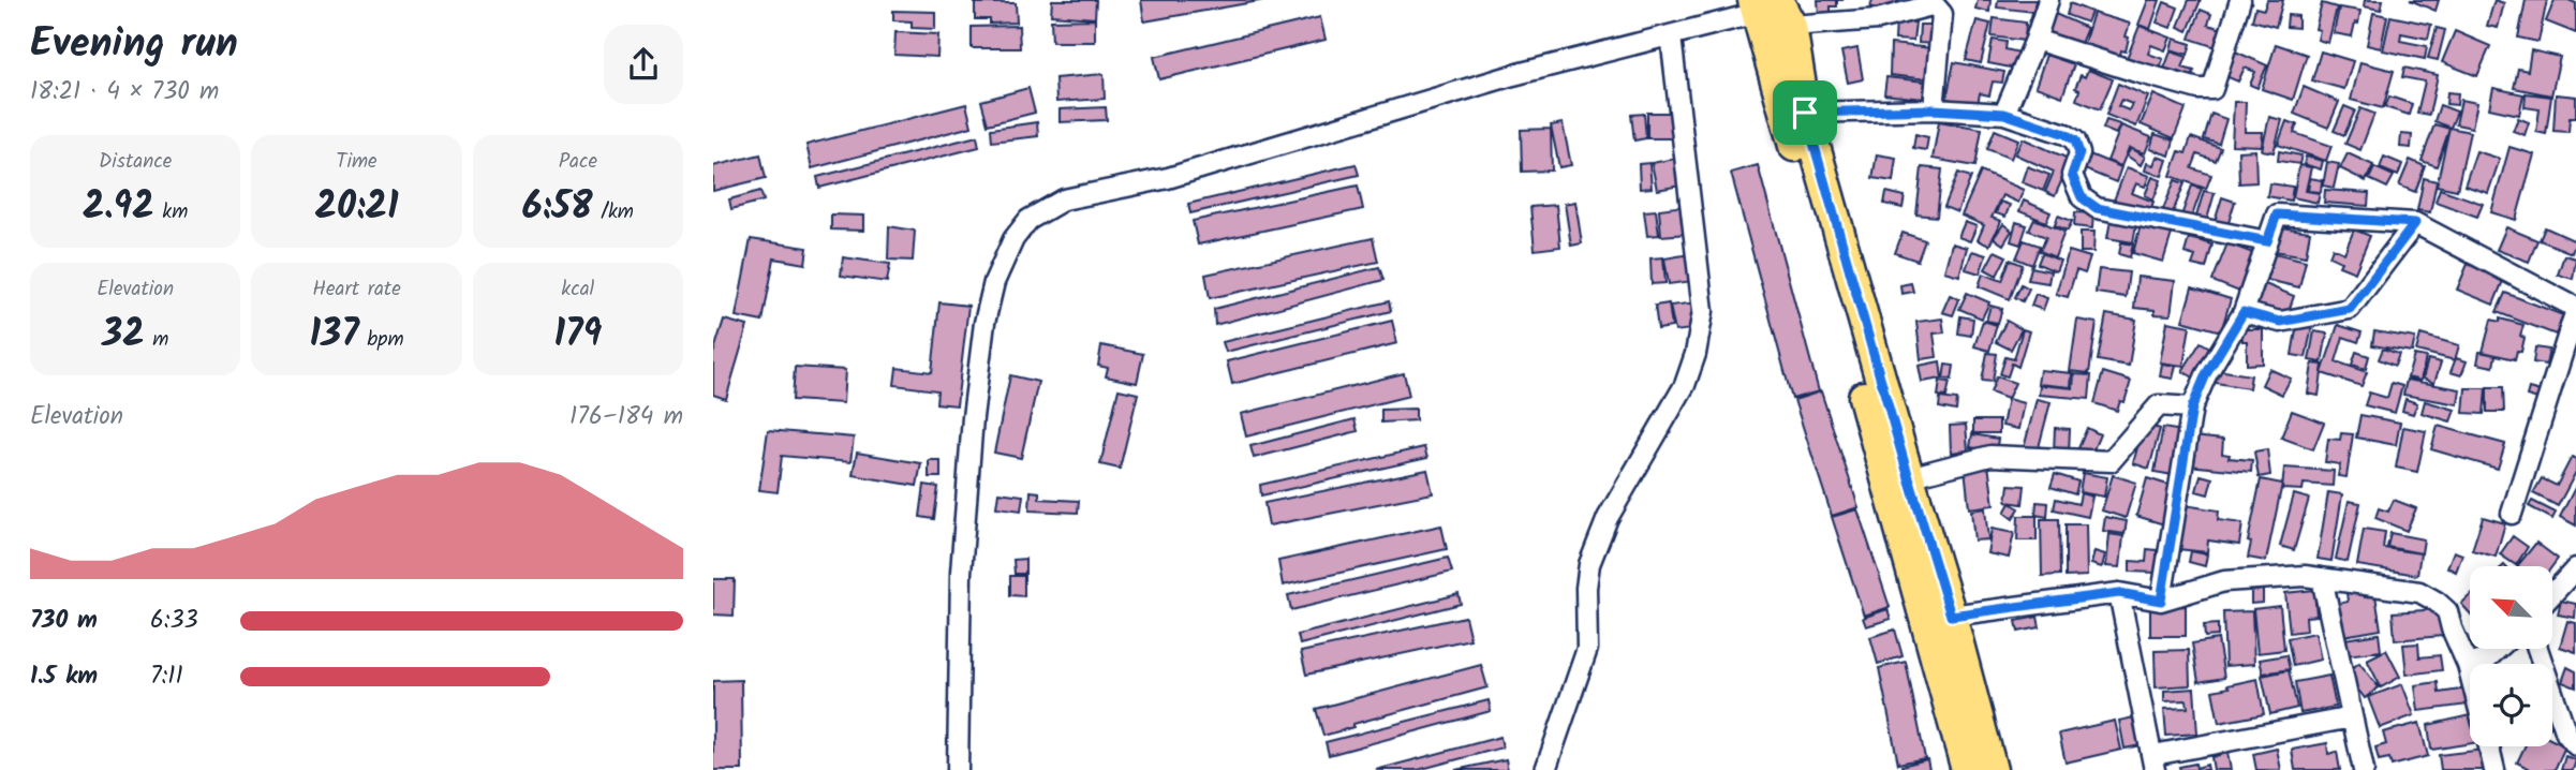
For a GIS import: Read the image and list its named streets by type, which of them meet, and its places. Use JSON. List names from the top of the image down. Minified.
{"north":"top left","page":{"heading":["Evening run","18:21 · 4 × 730 m"],"stats":[["Distance","2.92 km"],["Time","20:21"],["Pace","6:58 /km"],["Elevation","32 m"],["Heart rate","137 bpm"],["kcal","179"]],"chart":["Elevation","176–184 m"],"list":[{"name":"730 m","note":"6:33"},{"name":"1.5 km","note":"7:11"}]}}
